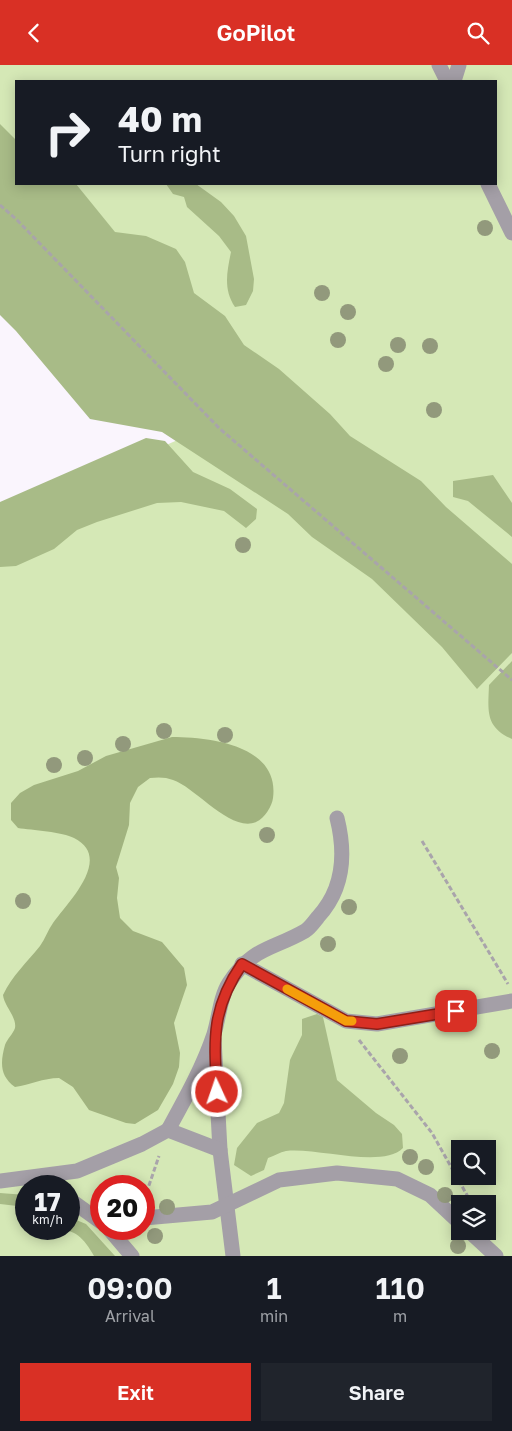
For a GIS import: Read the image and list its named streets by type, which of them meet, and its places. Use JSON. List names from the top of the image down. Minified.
{"page":{"header":"GoPilot","turn":["40 m","Turn right"],"speed":"17 km/h","limit":"20","eta":["09:00","Arrival","1","min","110","m"],"buttons":["Exit","Share"]}}
